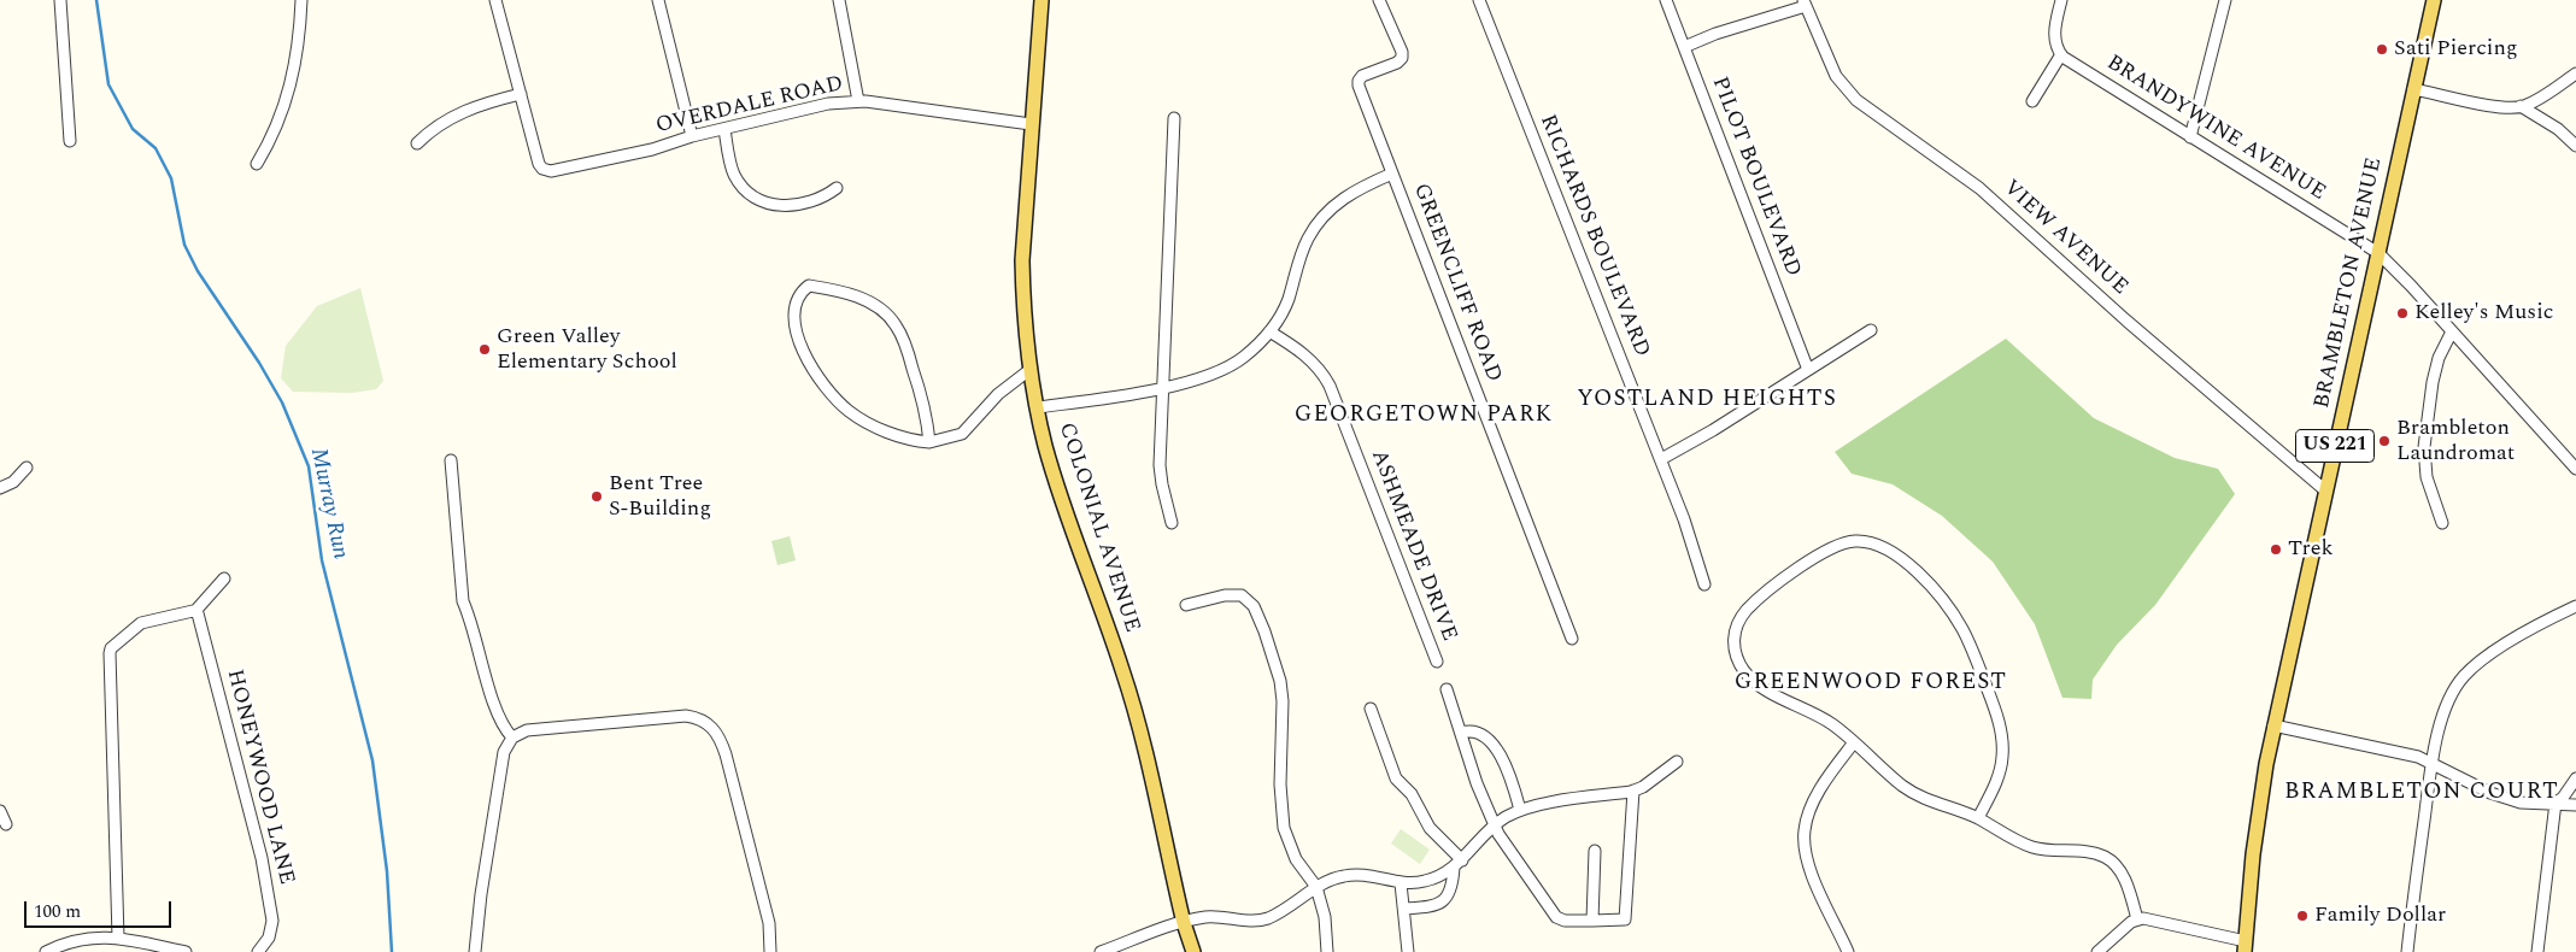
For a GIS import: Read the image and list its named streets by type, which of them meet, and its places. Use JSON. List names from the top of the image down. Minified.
{"streets":{"main road":["BRAMBLETON AVENUE","US 221","COLONIAL AVENUE"],"street":["OVERDALE ROAD","BRANDYWINE AVENUE","PILOT BOULEVARD","RICHARDS BOULEVARD","VIEW AVENUE","GREENCLIFF ROAD","ASHMEADE DRIVE","HONEYWOOD LANE"]},"crossings":[["OVERDALE ROAD","COLONIAL AVENUE"],["BRANDYWINE AVENUE","BRAMBLETON AVENUE"],["VIEW AVENUE","BRAMBLETON AVENUE"]],"districts":["YOSTLAND HEIGHTS","GEORGETOWN PARK","GREENWOOD FOREST","BRAMBLETON COURT"],"water":["Murray Run"],"places":["Sati Piercing","Kelley's Music","Green Valley Elementary School","Brambleton Laundromat","Bent Tree S-Building","Trek","Family Dollar"],"scale_bar":"100 m"}
